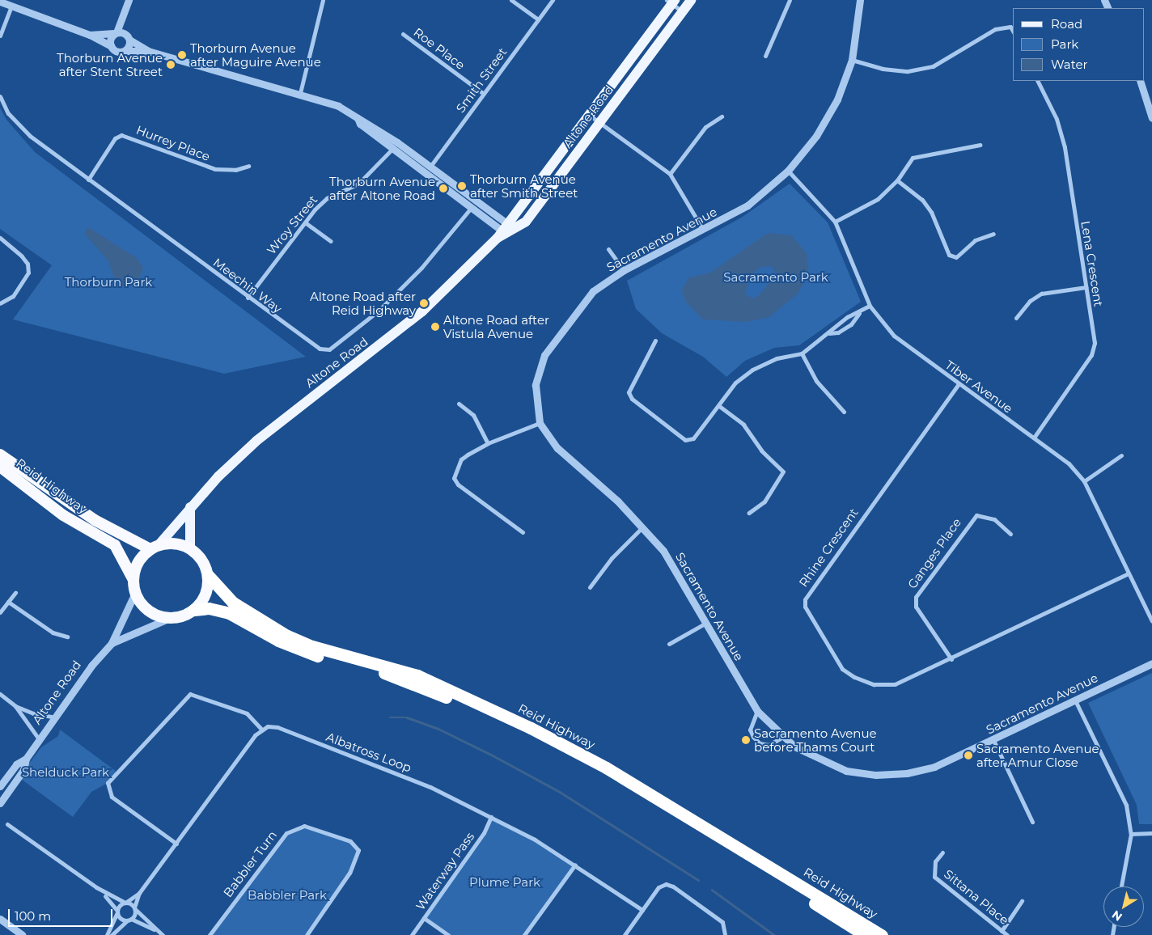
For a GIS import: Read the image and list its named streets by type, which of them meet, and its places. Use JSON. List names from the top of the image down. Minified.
{"streets":{"highway":["Reid Highway"],"main road":["Altone Road"],"street":["Roe Place","Smith Street","Hurrey Place","Wroy Street","Sacramento Avenue","Lena Crescent","Meechin Way","Tiber Avenue","Rhine Crescent","Ganges Place","Albatross Loop","Babbler Turn","Waterway Pass","Sittana Place"]},"crossings":[["Roe Place","Smith Street"],["Altone Road","Reid Highway"],["Hurrey Place","Meechin Way"],["Wroy Street","Meechin Way"],["Sacramento Avenue","Tiber Avenue"],["Lena Crescent","Tiber Avenue"],["Tiber Avenue","Rhine Crescent"],["Rhine Crescent","Ganges Place"],["Albatross Loop","Waterway Pass"]],"parks":["Sacramento Park","Thorburn Park","Shelduck Park","Plume Park","Babbler Park"],"places":["Thorburn Avenue after Maguire Avenue","Thorburn Avenue after Stent Street","Thorburn Avenue after Smith Street","Thorburn Avenue after Altone Road","Altone Road after Reid Highway","Altone Road after Vistula Avenue","Sacramento Avenue before Thams Court","Sacramento Avenue after Amur Close"],"legend":["Road","Park","Water"],"scale_bar":"100 m","north":"bottom left"}
